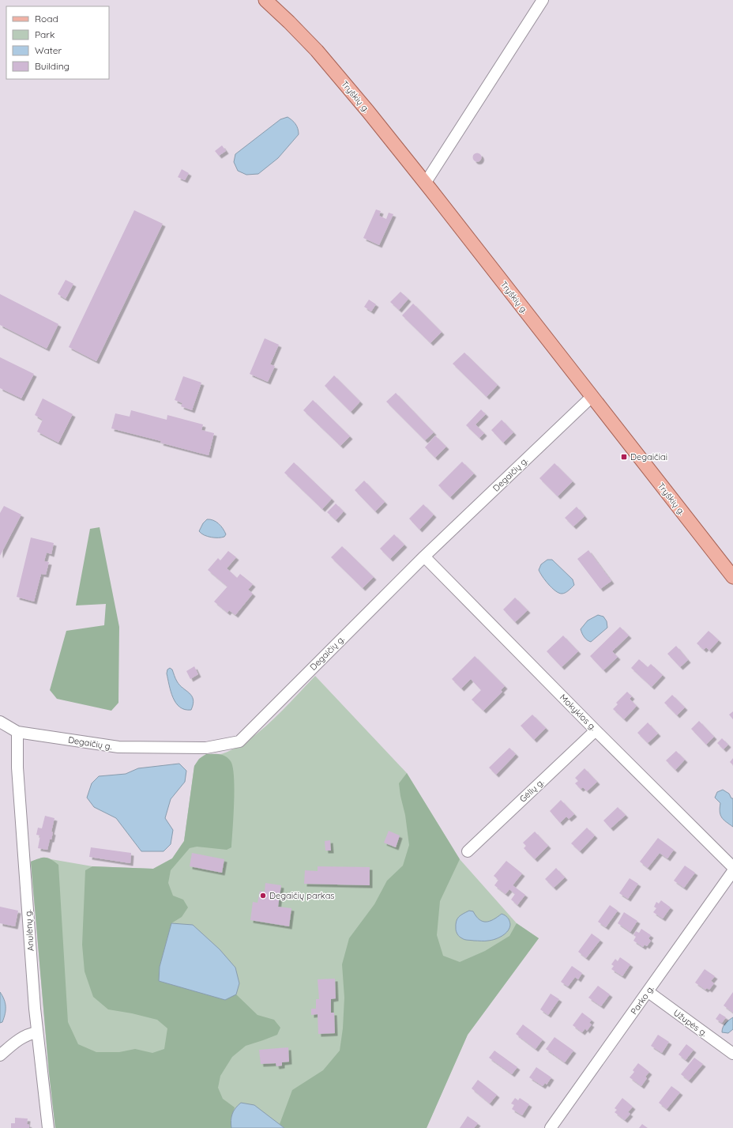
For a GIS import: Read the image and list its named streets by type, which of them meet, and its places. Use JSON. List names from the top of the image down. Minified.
{"streets":{"main road":["Tryškių g."],"street":["Degaičių g.","Mokyklos g.","Gėlių g.","Anulėnų g.","Parko g.","Užupės g."]},"crossings":[["Tryškių g.","Degaičių g."],["Degaičių g.","Mokyklos g."],["Degaičių g.","Anulėnų g."],["Mokyklos g.","Gėlių g."],["Parko g.","Užupės g."]],"places":{"transit":["Degaičiai"],"other":["Degaičių parkas"]},"legend":["Road","Park","Water","Building"]}
